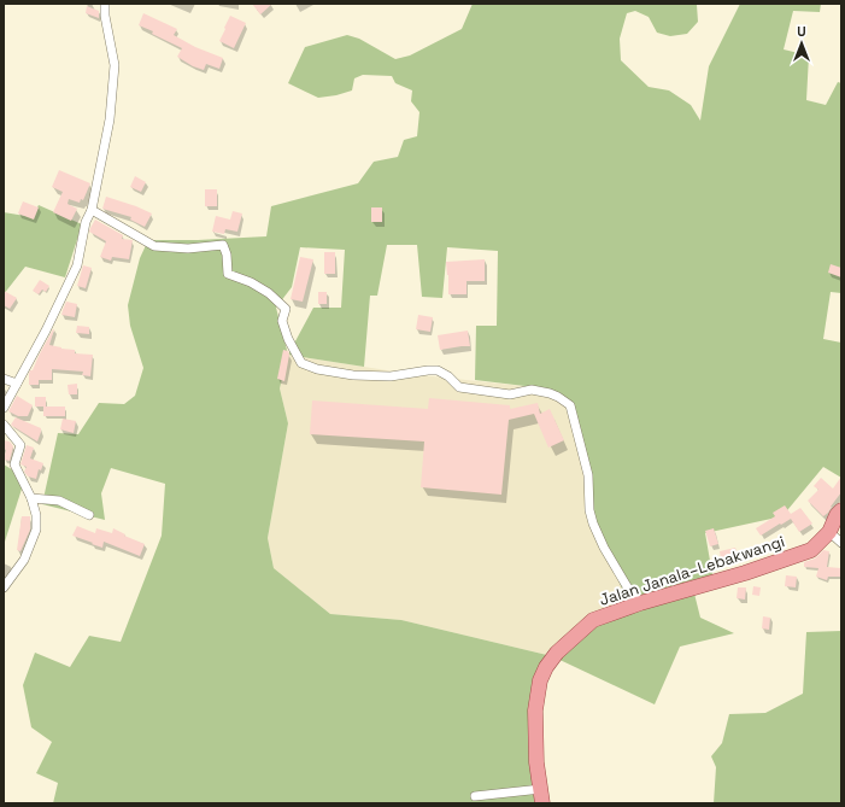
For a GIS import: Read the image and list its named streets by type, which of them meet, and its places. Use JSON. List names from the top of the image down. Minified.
{"streets":{"main road":["Jalan Janala–Lebakwangi"]},"north":"top"}
